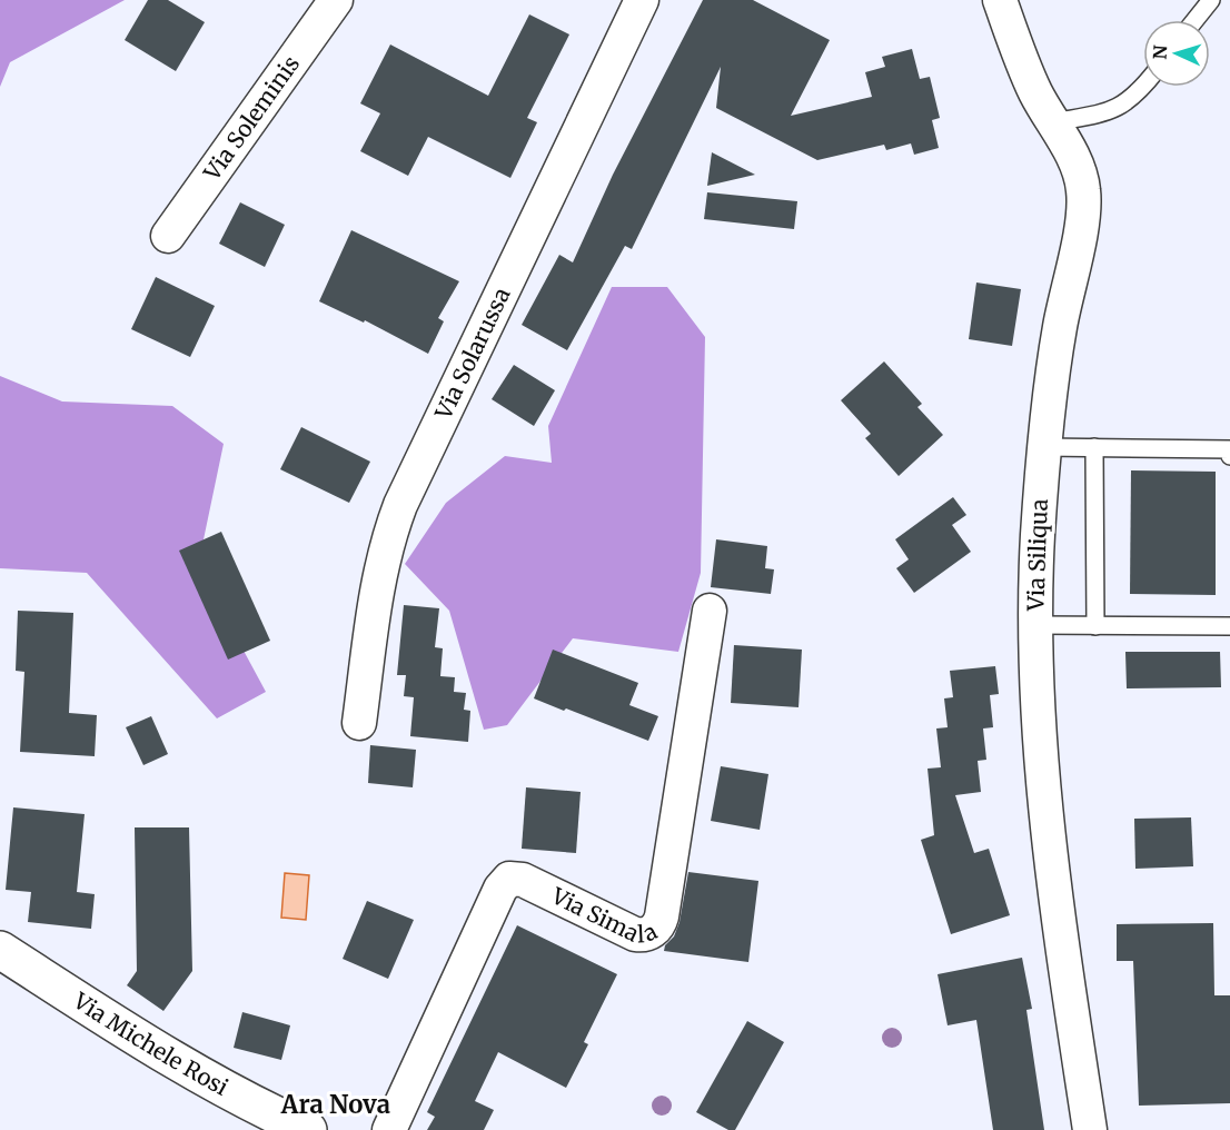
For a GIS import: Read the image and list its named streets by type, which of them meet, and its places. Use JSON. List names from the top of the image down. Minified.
{"streets":{"street":["Via Soleminis","Via Solarussa","Via Siliqua","Via Simala","Via Michele Rosi"]},"districts":["Ara Nova"],"north":"left"}
